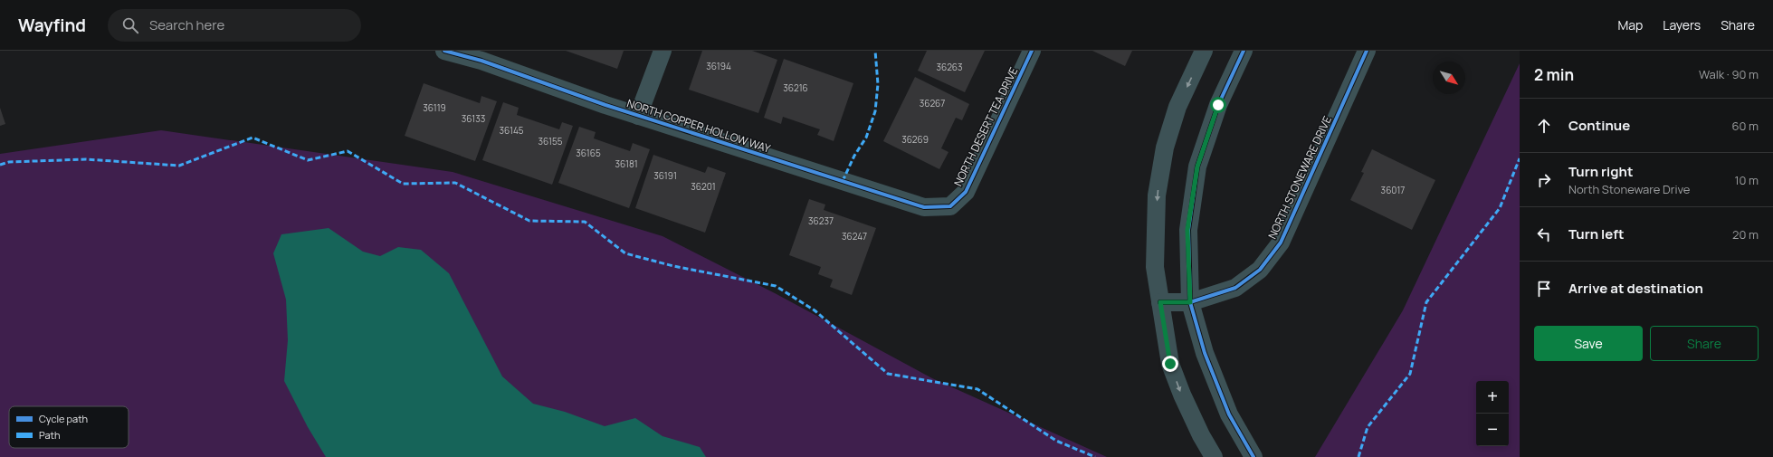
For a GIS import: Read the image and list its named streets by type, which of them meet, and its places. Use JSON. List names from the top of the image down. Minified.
{"streets":{"street":["NORTH COPPER HOLLOW WAY","NORTH DESERT TEA DRIVE","NORTH STONEWARE DRIVE"]},"crossings":[["NORTH COPPER HOLLOW WAY","NORTH DESERT TEA DRIVE"]],"house_numbers":["36194","36263","36216","36267","36119","36133","36145","36269","36155","36165","36181","36191","36201","36017","36237","36247"],"legend":["Cycle path","Path"],"north":"bottom right","page":{"header":"Wayfind","search":"Search here","nav":["Map","Layers","Share"],"heading":["2 min","Walk · 90 m"],"list":[["Continue","60 m"],["Turn right","North Stoneware Drive","10 m"],["Turn left","20 m"],"Arrive at destination"],"buttons":["Save","Share"],"map_buttons":["+","−"]}}
